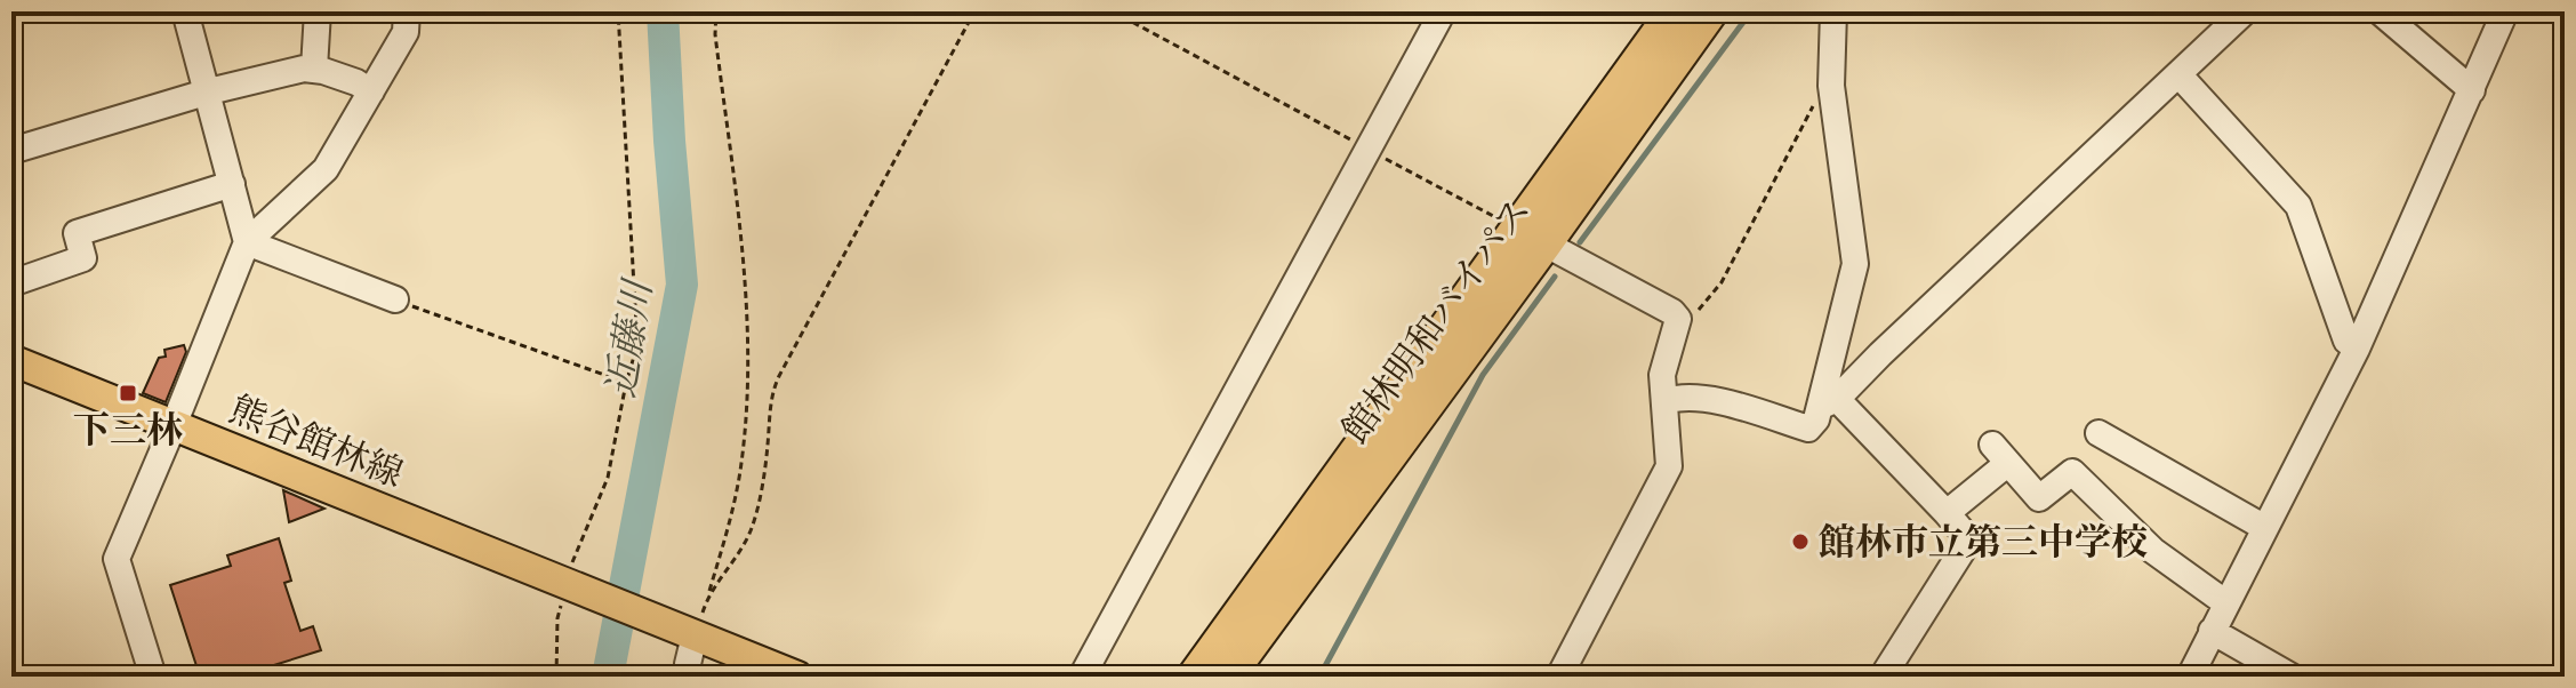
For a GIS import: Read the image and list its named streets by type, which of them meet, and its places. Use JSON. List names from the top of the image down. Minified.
{"streets":{"highway":["館林明和バイパス"],"main road":["熊谷館林線"]},"water":["近藤川"],"places":{"transit":["下三林"],"other":["館林市立第三中学校"]}}
